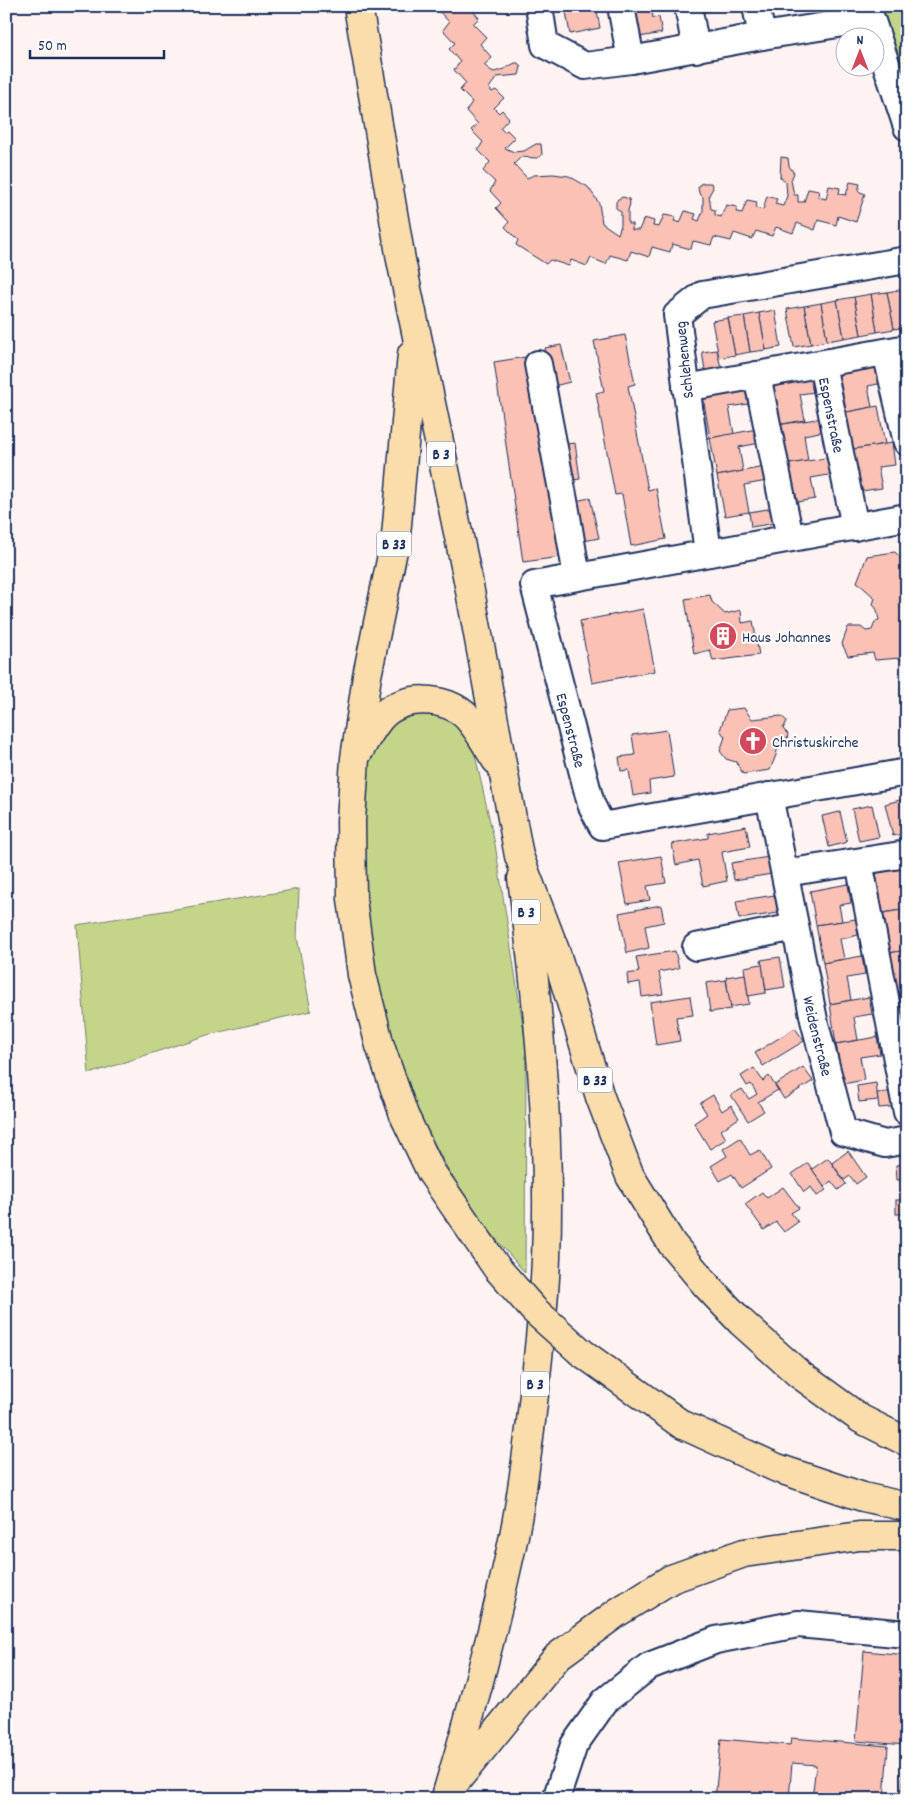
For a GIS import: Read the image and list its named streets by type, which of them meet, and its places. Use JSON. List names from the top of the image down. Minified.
{"streets":{"main road":["B 3","B 33"],"street":["Schlehenweg","Espenstraße","Weidenstraße"]},"crossings":[["Schlehenweg","Espenstraße"],["Espenstraße","Weidenstraße"],["B 3","B 33"]],"places":{"building":["Haus Johannes"],"church":["Christuskirche"]},"scale_bar":"50 m","north":"top"}
